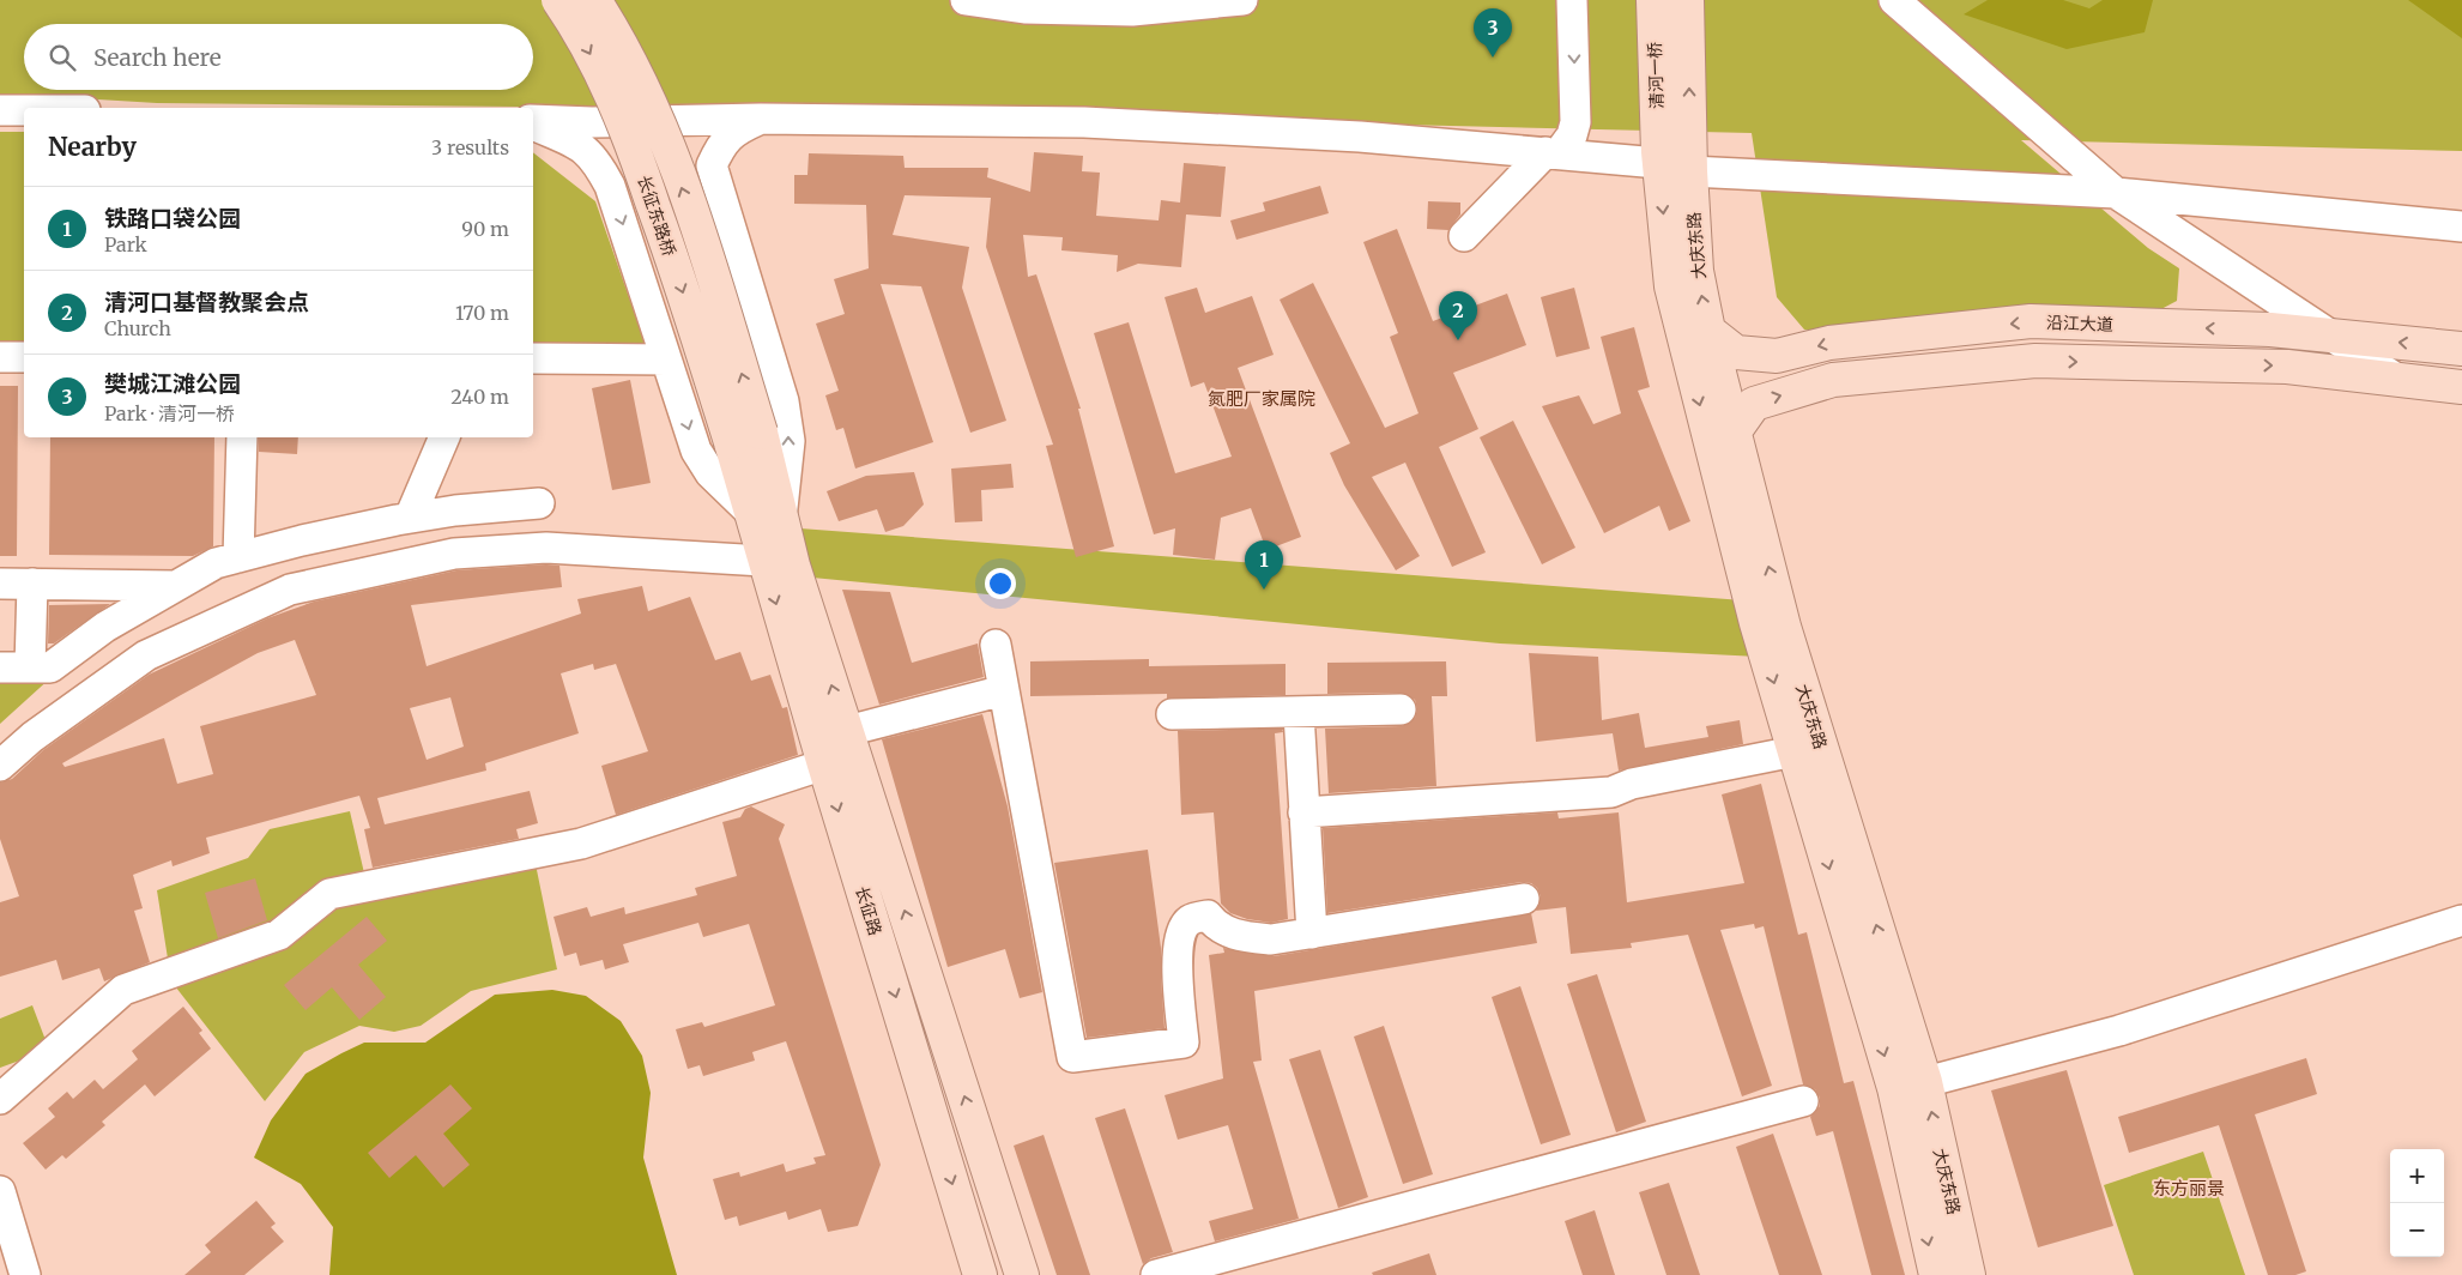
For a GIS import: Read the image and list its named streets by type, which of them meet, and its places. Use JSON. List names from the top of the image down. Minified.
{"streets":{"main road":["清河一桥","长征东路桥","大庆东路","沿江大道","长征路"]},"crossings":[["清河一桥","大庆东路"],["大庆东路","沿江大道"]],"districts":["氮肥厂家属院","东方丽景"],"page":{"pins":["3","2","1"],"search":"Search here","heading":["Nearby","3 results"],"list":[{"mark":"1","name":"铁路口袋公园","note":"Park","value":"90 m"},{"mark":"2","name":"清河口基督教聚会点","note":"Church","value":"170 m"},{"mark":"3","name":"樊城江滩公园","note":"Park · 清河一桥","value":"240 m"}],"map_buttons":["+","−"]}}
